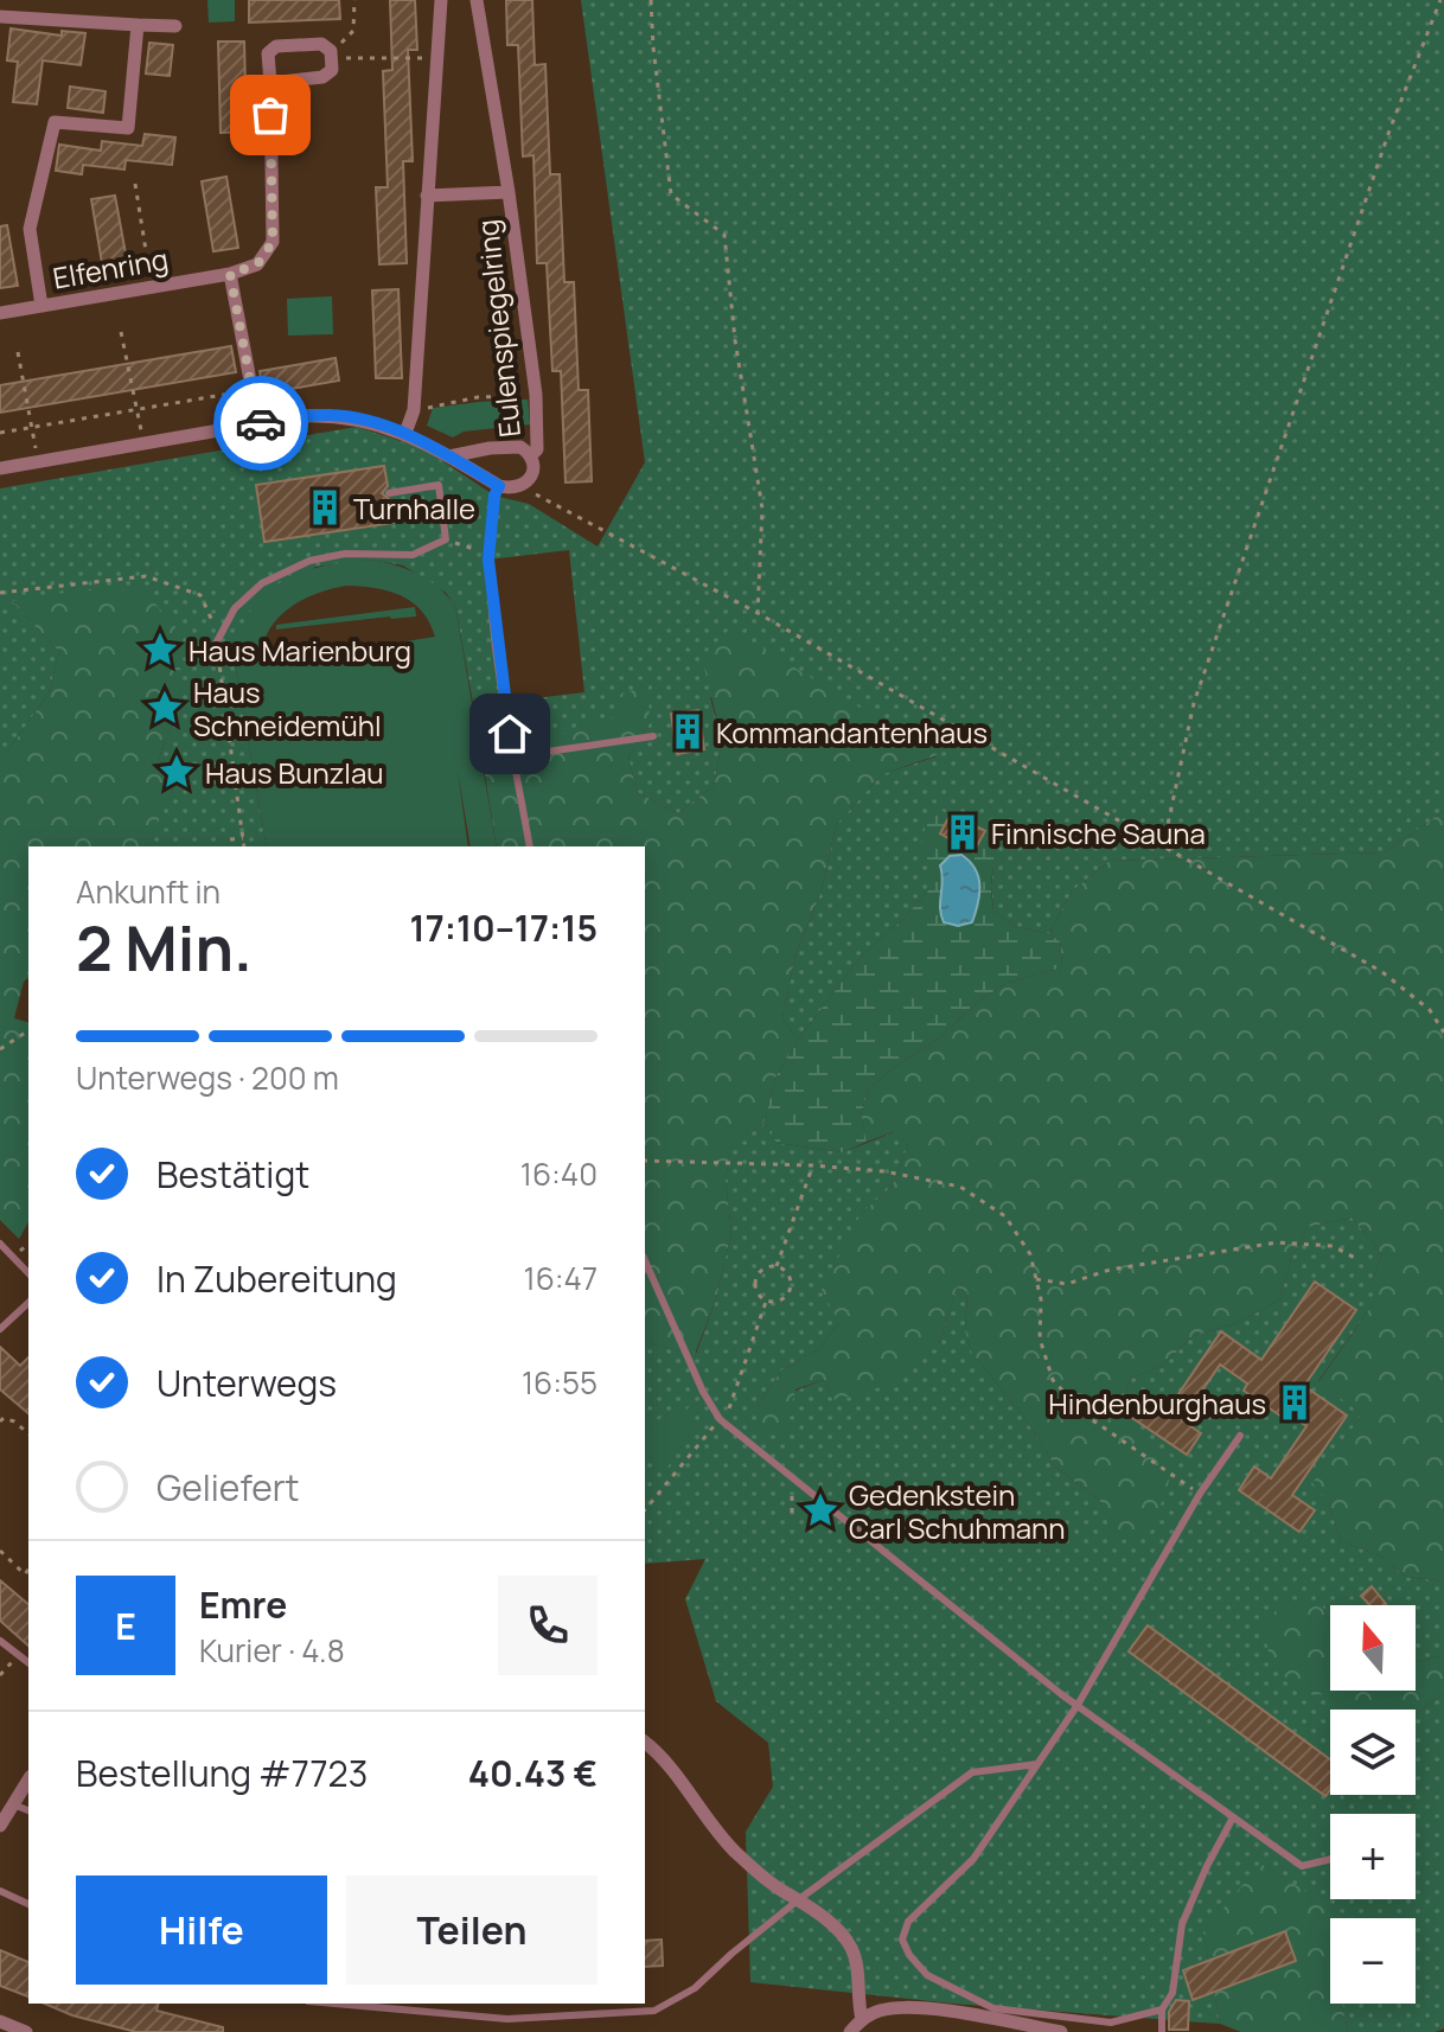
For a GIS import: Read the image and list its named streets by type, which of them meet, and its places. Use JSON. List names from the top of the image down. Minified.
{"streets":{"street":["Elfenring","Eulenspiegelring"]},"places":{"building":["Turnhalle","Kommandantenhaus","Finnische Sauna","Hindenburghaus"],"place":["Haus Marienburg","Haus Schneidemühl","Haus Bunzlau","Gedenkstein Carl Schuhmann"]},"north":"top","page":{"heading":["2 Min.","Ankunft in","17:10–17:15"],"panel":["Emre","Kurier · 4.8","Bestellung #7723","40.43 €"],"bar":"Unterwegs · 200 m","list":[["Bestätigt","16:40"],["In Zubereitung","16:47"],["Unterwegs","16:55"],"Geliefert"],"round":"E","map_buttons":["+","−"],"buttons":["Hilfe","Teilen"]}}
